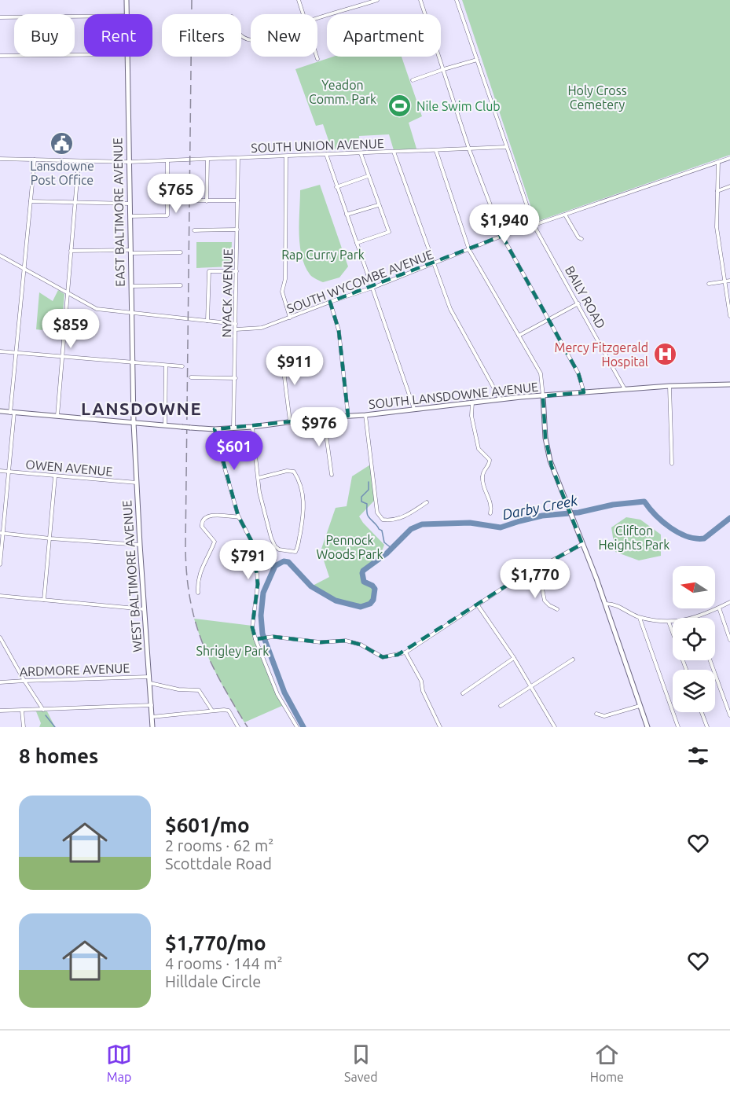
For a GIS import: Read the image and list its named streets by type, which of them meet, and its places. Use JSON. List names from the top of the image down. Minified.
{"streets":{"main road":["EAST BALTIMORE AVENUE","SOUTH LANSDOWNE AVENUE","WEST BALTIMORE AVENUE"],"street":["SOUTH UNION AVENUE","SOUTH WYCOMBE AVENUE","NYACK AVENUE","BAILY ROAD","OWEN AVENUE","ARDMORE AVENUE"]},"crossings":[["SOUTH UNION AVENUE","EAST BALTIMORE AVENUE"],["SOUTH UNION AVENUE","NYACK AVENUE"],["SOUTH UNION AVENUE","BAILY ROAD"],["EAST BALTIMORE AVENUE","SOUTH LANSDOWNE AVENUE"],["EAST BALTIMORE AVENUE","WEST BALTIMORE AVENUE"],["SOUTH WYCOMBE AVENUE","NYACK AVENUE"],["SOUTH WYCOMBE AVENUE","BAILY ROAD"],["NYACK AVENUE","SOUTH LANSDOWNE AVENUE"],["BAILY ROAD","SOUTH LANSDOWNE AVENUE"],["SOUTH LANSDOWNE AVENUE","WEST BALTIMORE AVENUE"],["OWEN AVENUE","WEST BALTIMORE AVENUE"],["WEST BALTIMORE AVENUE","ARDMORE AVENUE"]],"districts":["LANSDOWNE"],"water":["Darby Creek"],"parks":["Yeadon Comm. Park","Holy Cross Cemetery","Rap Curry Park","Clifton Heights Park","Pennock Woods Park","Shrigley Park"],"places":{"sports":["Nile Swim Club"],"public building":["Lansdowne Post Office"],"hospital":["Mercy Fitzgerald Hospital"]},"north":"left","page":{"chip":["Buy","Rent","Filters","New","Apartment"],"price":["$765","$1,940","$859","$911","$976","$601","$791","$1,770"],"heading":"8 homes","list":[{"name":"$601/mo","note":"2 rooms · 62 m² · Scottdale Road"},{"name":"$1,770/mo","note":"4 rooms · 144 m² · Hilldale Circle"}],"tabs":["Map","Saved","Home"]}}
